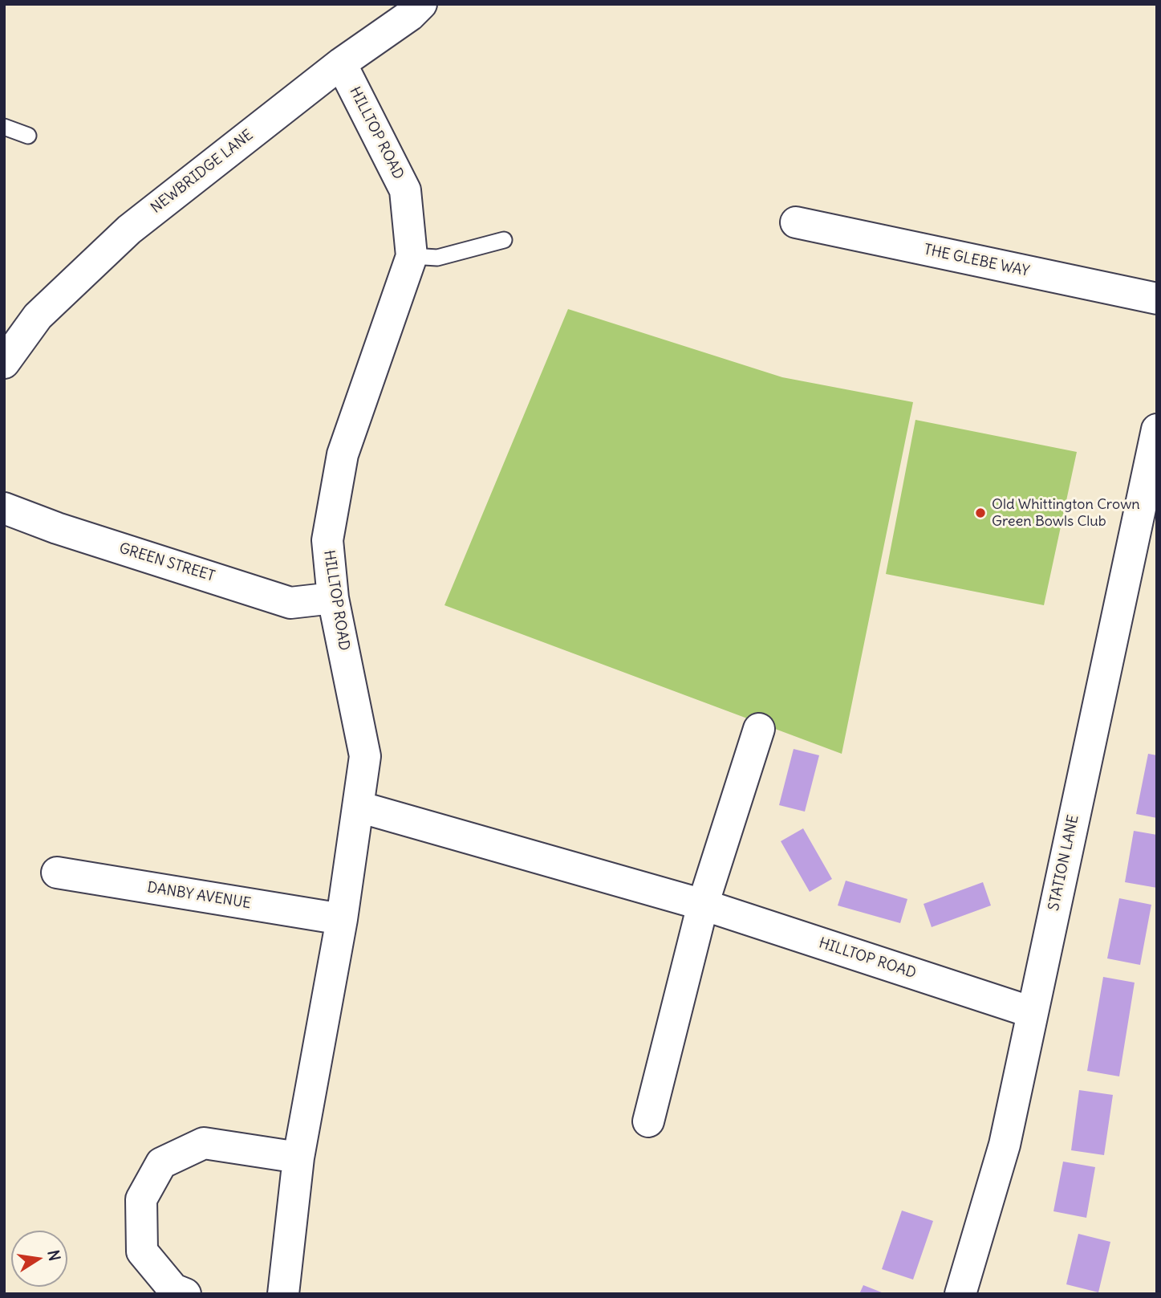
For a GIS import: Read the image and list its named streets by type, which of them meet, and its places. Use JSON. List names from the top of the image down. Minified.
{"streets":{"street":["HILLTOP ROAD","NEWBRIDGE LANE","THE GLEBE WAY","GREEN STREET","STATION LANE","DANBY AVENUE"]},"crossings":[["HILLTOP ROAD","NEWBRIDGE LANE"],["HILLTOP ROAD","GREEN STREET"],["HILLTOP ROAD","STATION LANE"]],"places":["Old Whittington Crown Green Bowls Club"],"north":"right"}
